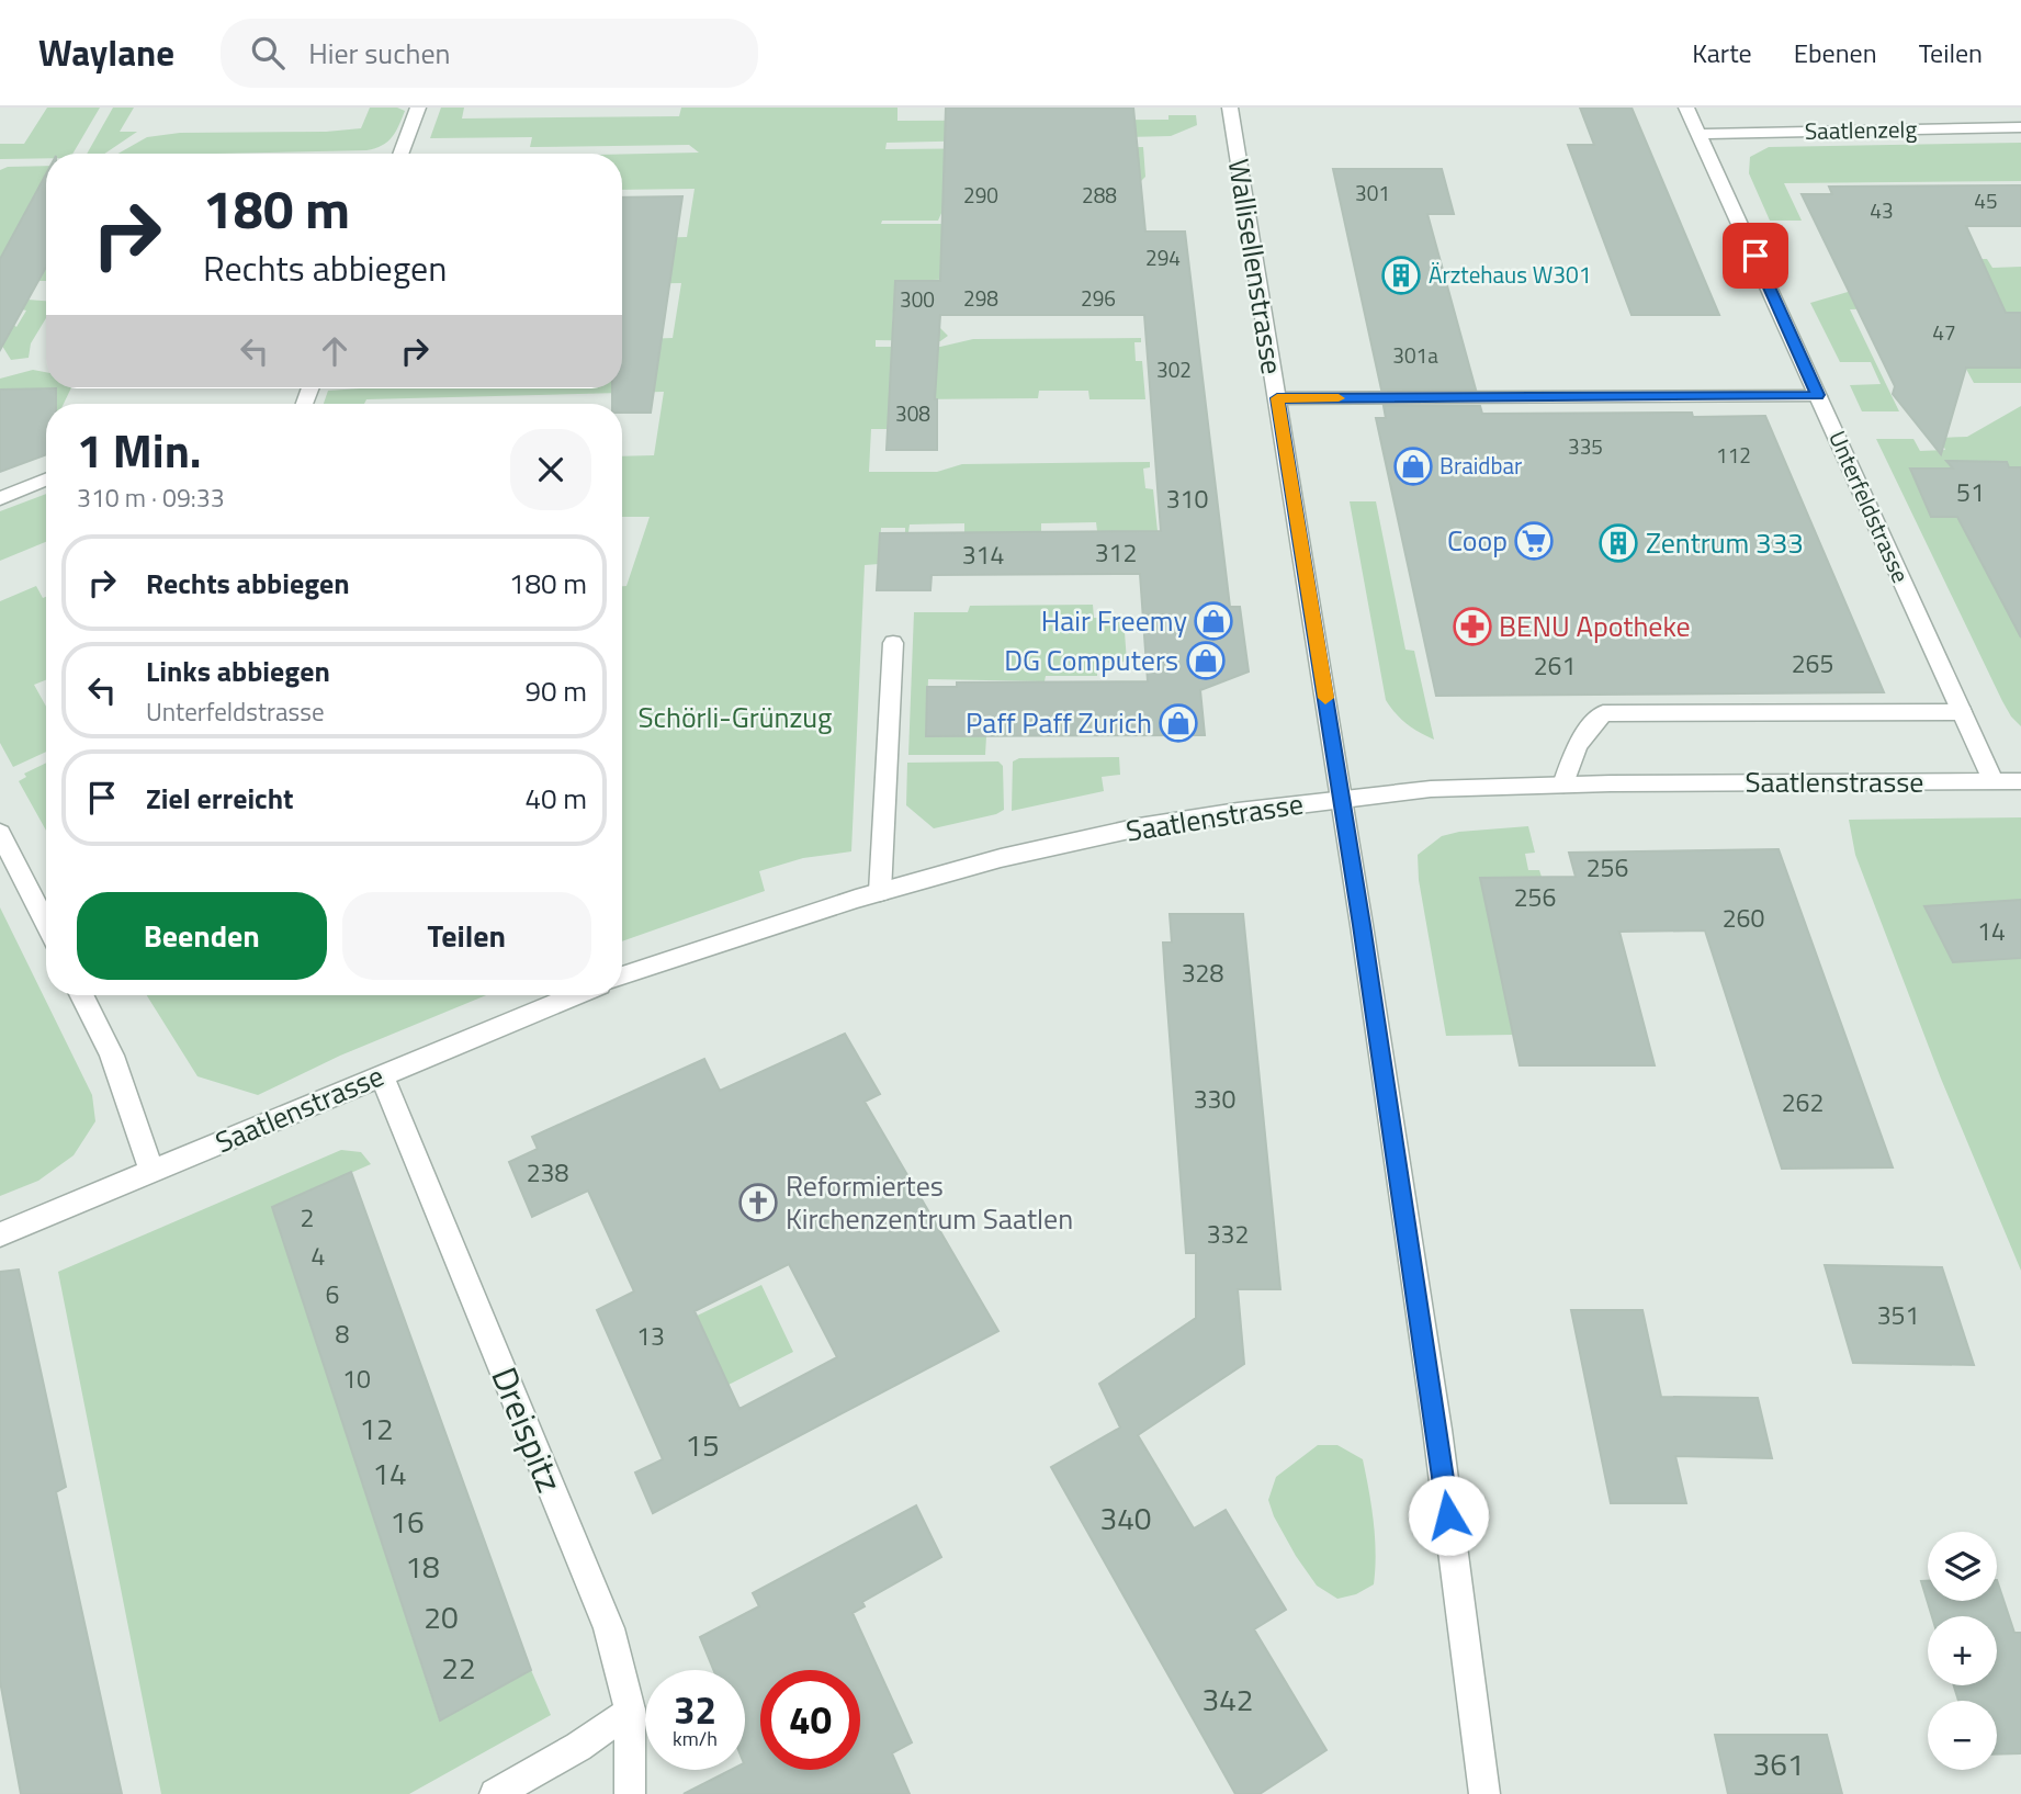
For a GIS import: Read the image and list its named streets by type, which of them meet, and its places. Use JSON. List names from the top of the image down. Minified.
{"streets":{"street":["Saatlenzelg","Wallisellenstrasse","Unterfeldstrasse","Saatlenstrasse","Dreispitz"]},"crossings":[["Saatlenzelg","Unterfeldstrasse"],["Wallisellenstrasse","Saatlenstrasse"],["Unterfeldstrasse","Saatlenstrasse"],["Saatlenstrasse","Dreispitz"]],"parks":["Schörli-Grünzug"],"places":{"building":["Ärztehaus W301","Zentrum 333"],"shop":["Braidbar","Hair Freemy","DG Computers","Paff Paff Zurich"],"supermarket":["Coop"],"pharmacy":["BENU Apotheke"],"church":["Reformiertes Kirchenzentrum Saatlen"]},"house_numbers":["301","290","288","45","43","294","298","296","300","47","301a","302","308","335","112","51","310","312","314","265","261","256","256","260","14","328","330","262","238","2","332","4","6","351","8","13","10","12","15","14","340","16","18","20","22","342","361"],"page":{"header":"Waylane","search":"Hier suchen","nav":["Karte","Ebenen","Teilen"],"turn":["180 m","Rechts abbiegen"],"heading":["1 Min.","310 m · 09:33"],"list":[{"name":"Rechts abbiegen","value":"180 m"},{"name":"Links abbiegen","note":"Unterfeldstrasse","value":"90 m"},{"name":"Ziel erreicht","value":"40 m"}],"buttons":["Beenden","Teilen"],"map_buttons":["+","−"],"speed":"32 km/h","limit":"40"}}
